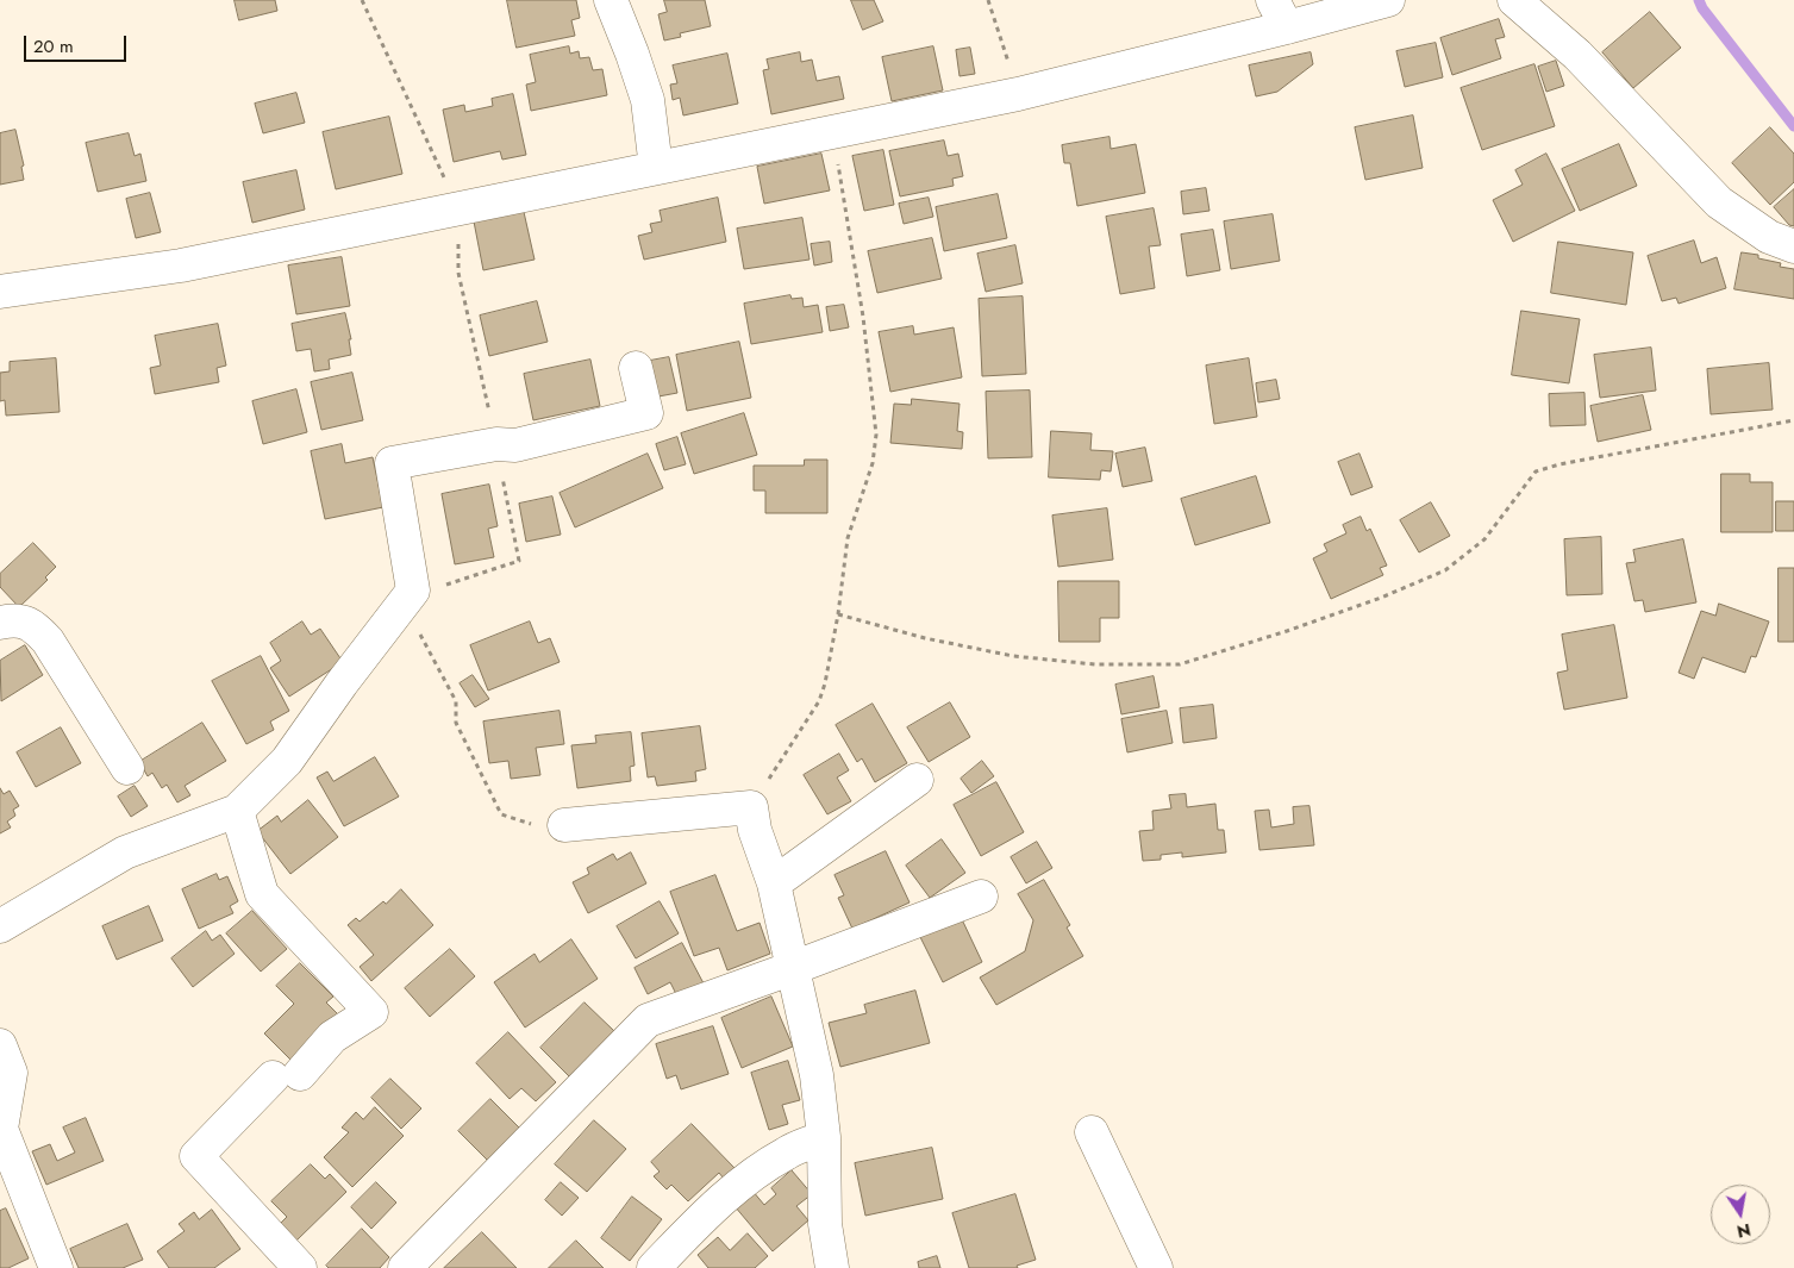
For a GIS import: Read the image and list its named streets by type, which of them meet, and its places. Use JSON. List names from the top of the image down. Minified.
{"scale_bar":"20 m","north":"bottom"}
